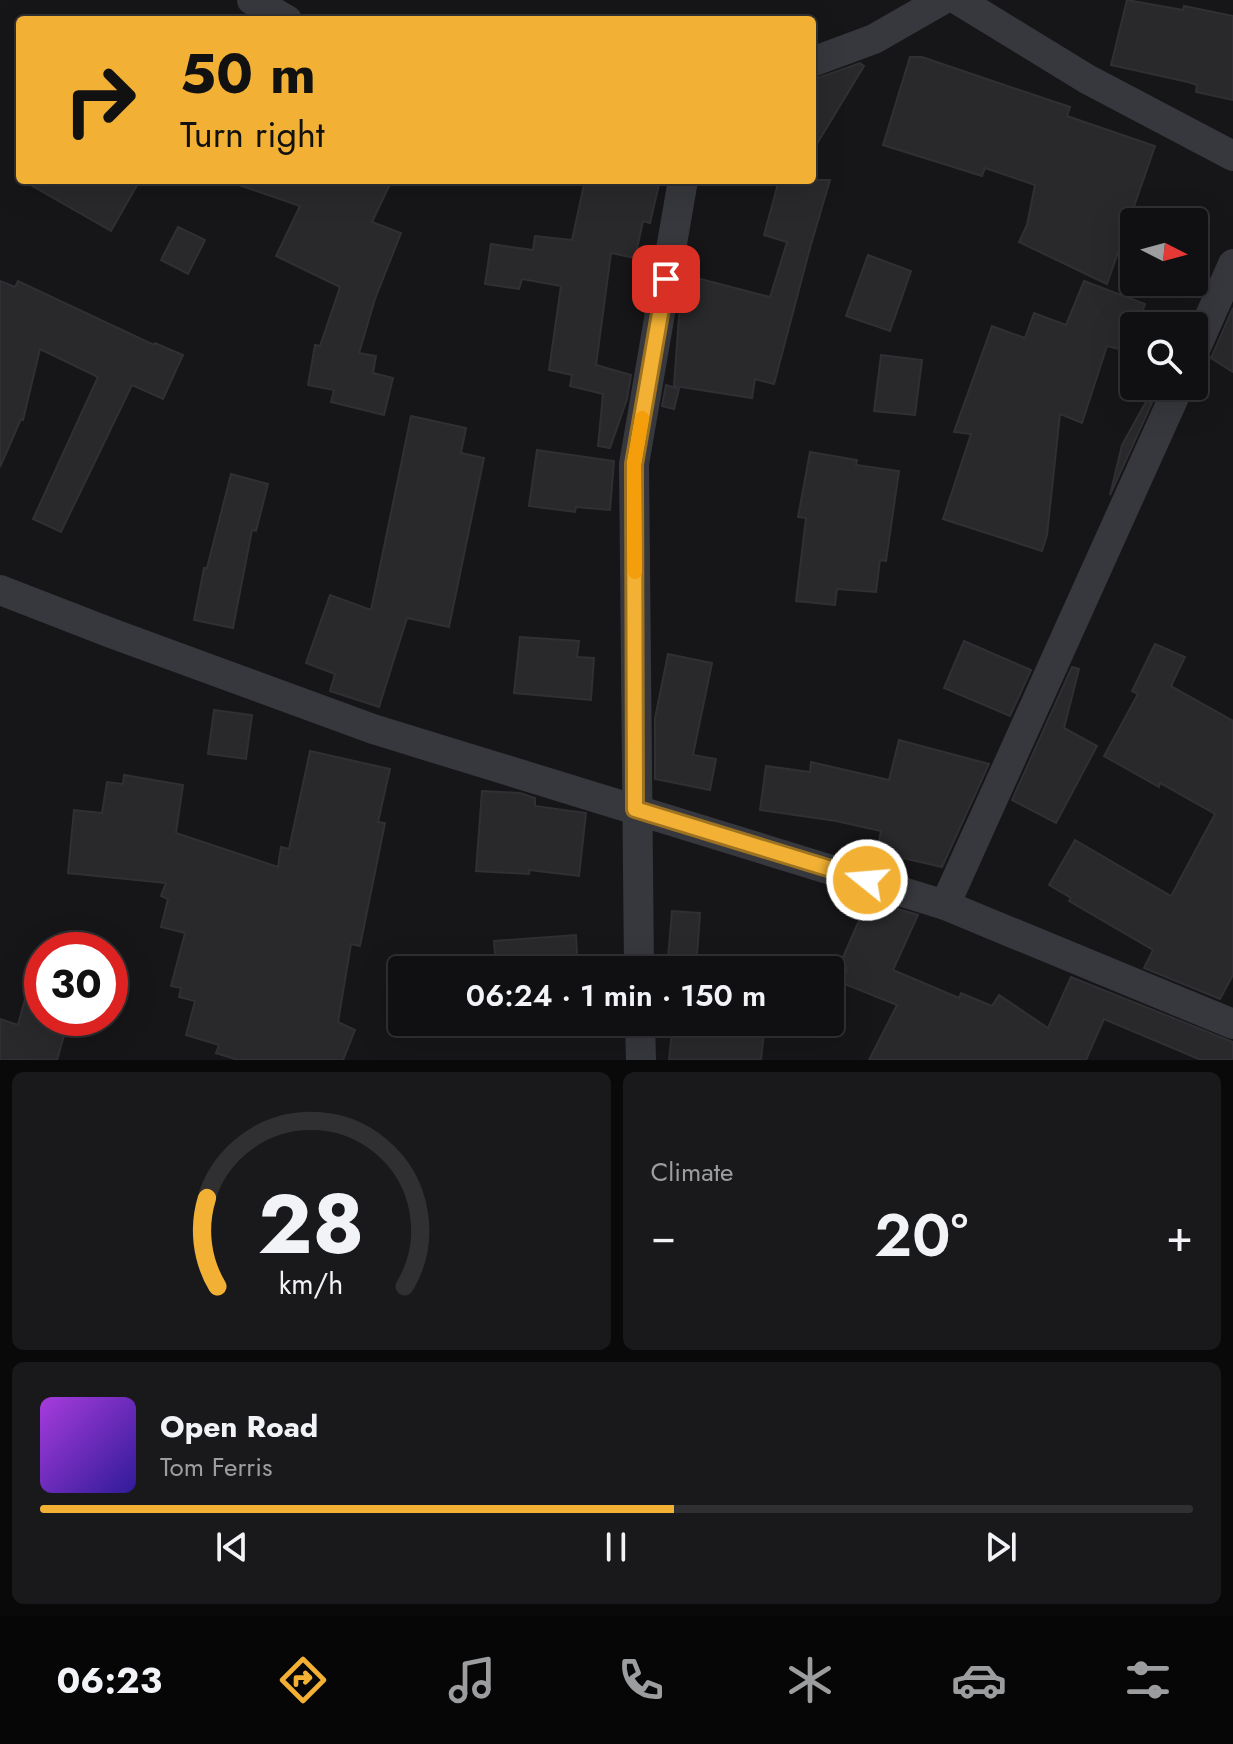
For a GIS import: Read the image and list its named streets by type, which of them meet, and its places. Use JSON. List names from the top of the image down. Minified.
{"north":"right","page":{"turn":["50 m","Turn right"],"limit":"30","trip":"06:24 · 1 min · 150 m","tile":"Climate","heat":["−","20°","+"],"song":["Open Road","Tom Ferris"],"tabs":"06:23","gauge":["28","km/h"]}}
